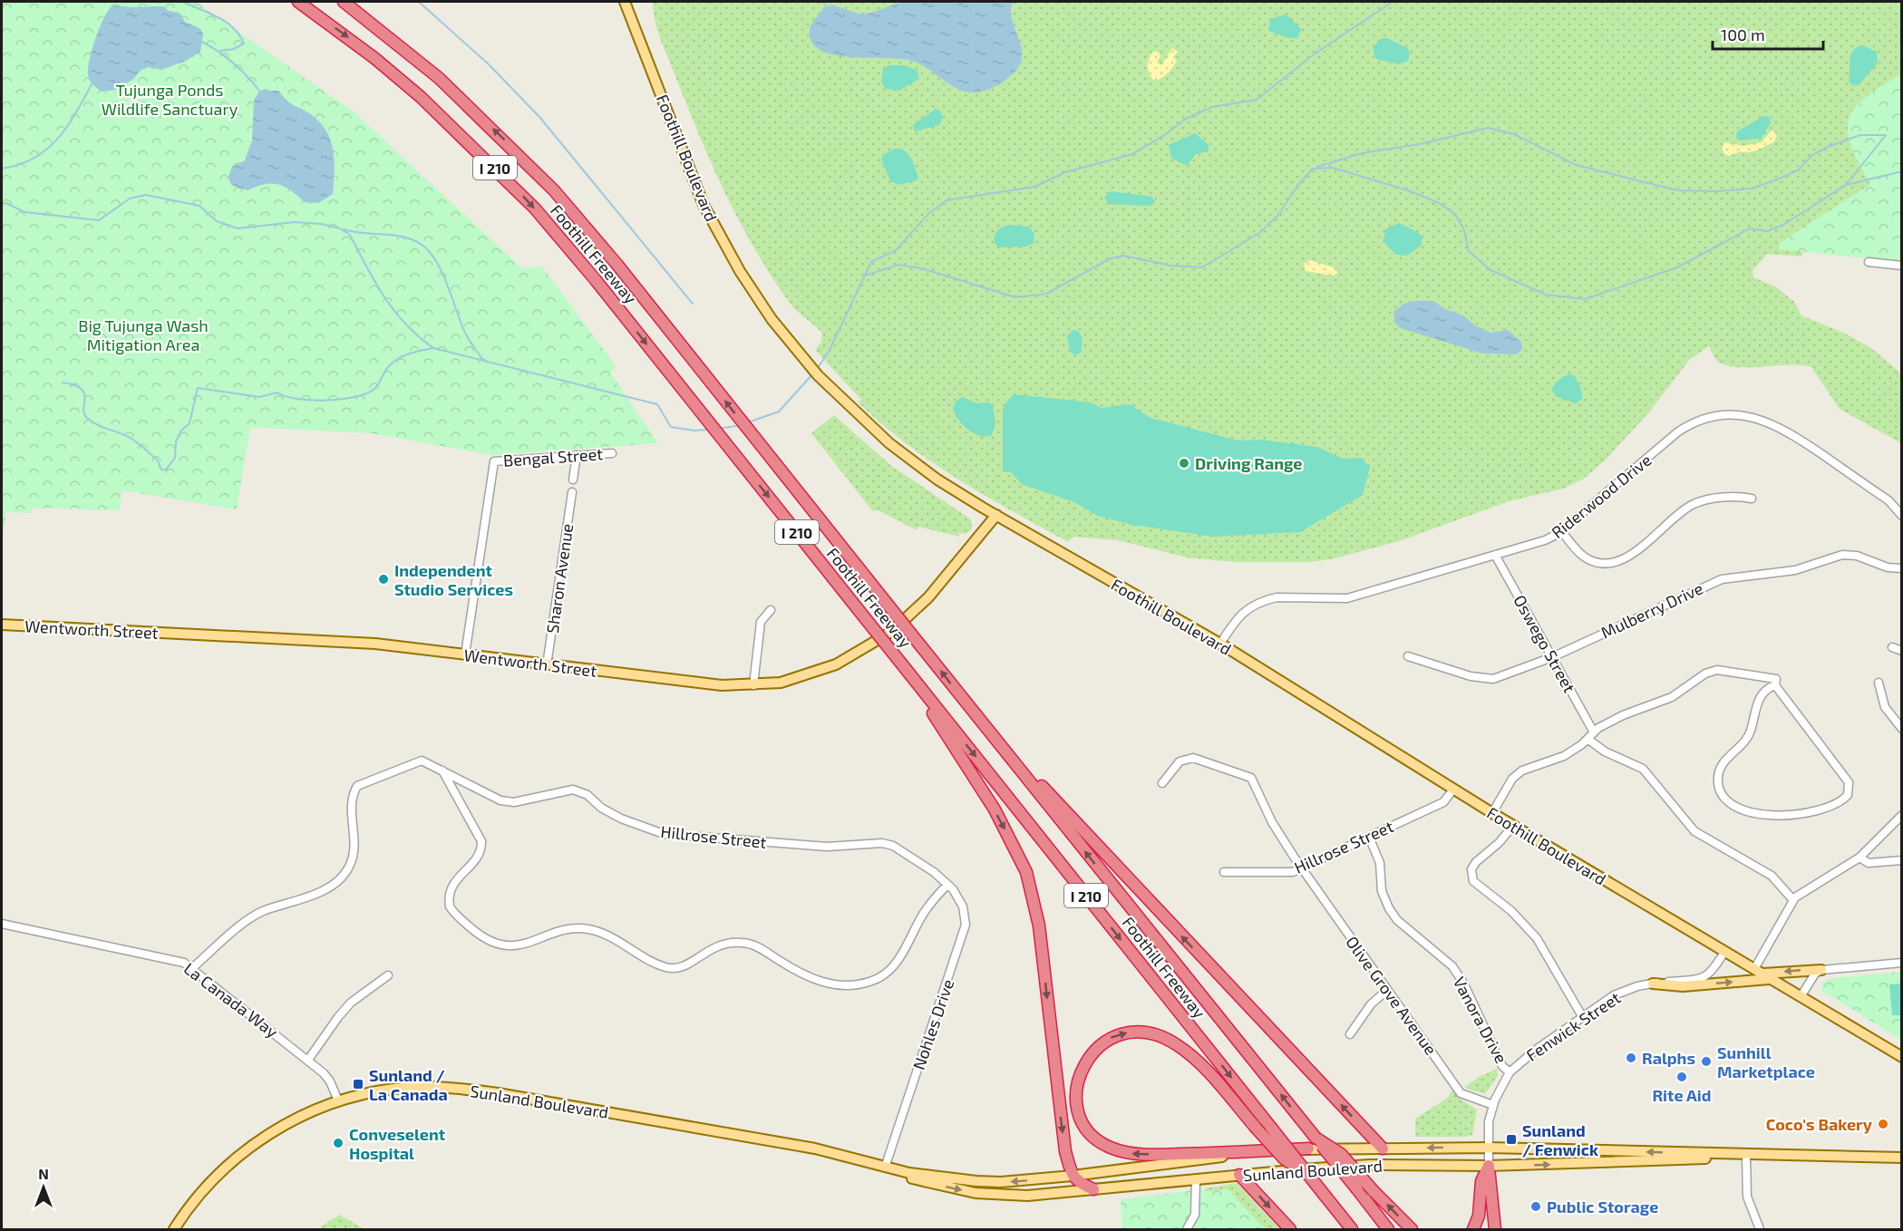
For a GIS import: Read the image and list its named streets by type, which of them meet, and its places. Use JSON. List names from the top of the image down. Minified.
{"streets":{"highway":["I 210","Foothill Freeway"],"main road":["Foothill Boulevard","Wentworth Street","Sunland Boulevard"],"street":["Bengal Street","Riderwood Drive","Sharon Avenue","Mulberry Drive","Oswego Street","Hillrose Street","Olive Grove Avenue","La Canada Way","Vanora Drive","Nohles Drive","Fenwick Street"]},"crossings":[["Foothill Boulevard","Riderwood Drive"],["Foothill Boulevard","Wentworth Street"],["Foothill Boulevard","Hillrose Street"],["Foothill Boulevard","Fenwick Street"],["Bengal Street","Wentworth Street"],["Riderwood Drive","Oswego Street"],["Sharon Avenue","Wentworth Street"],["Mulberry Drive","Oswego Street"],["Hillrose Street","Olive Grove Avenue"],["Hillrose Street","La Canada Way"],["Hillrose Street","Vanora Drive"],["Hillrose Street","Nohles Drive"],["Olive Grove Avenue","Fenwick Street"],["La Canada Way","Sunland Boulevard"],["Vanora Drive","Fenwick Street"],["Nohles Drive","Sunland Boulevard"],["Fenwick Street","Sunland Boulevard"]],"parks":["Tujunga Ponds Wildlife Sanctuary","Big Tujunga Wash Mitigation Area"],"places":{"other":["Driving Range","Independent Studio Services","Ralphs","Sunhill Marketplace","Rite Aid","Coco's Bakery","Conveselent Hospital","Public Storage"],"transit":["Sunland / La Canada","Sunland / Fenwick"]},"scale_bar":"100 m","north":"top"}
